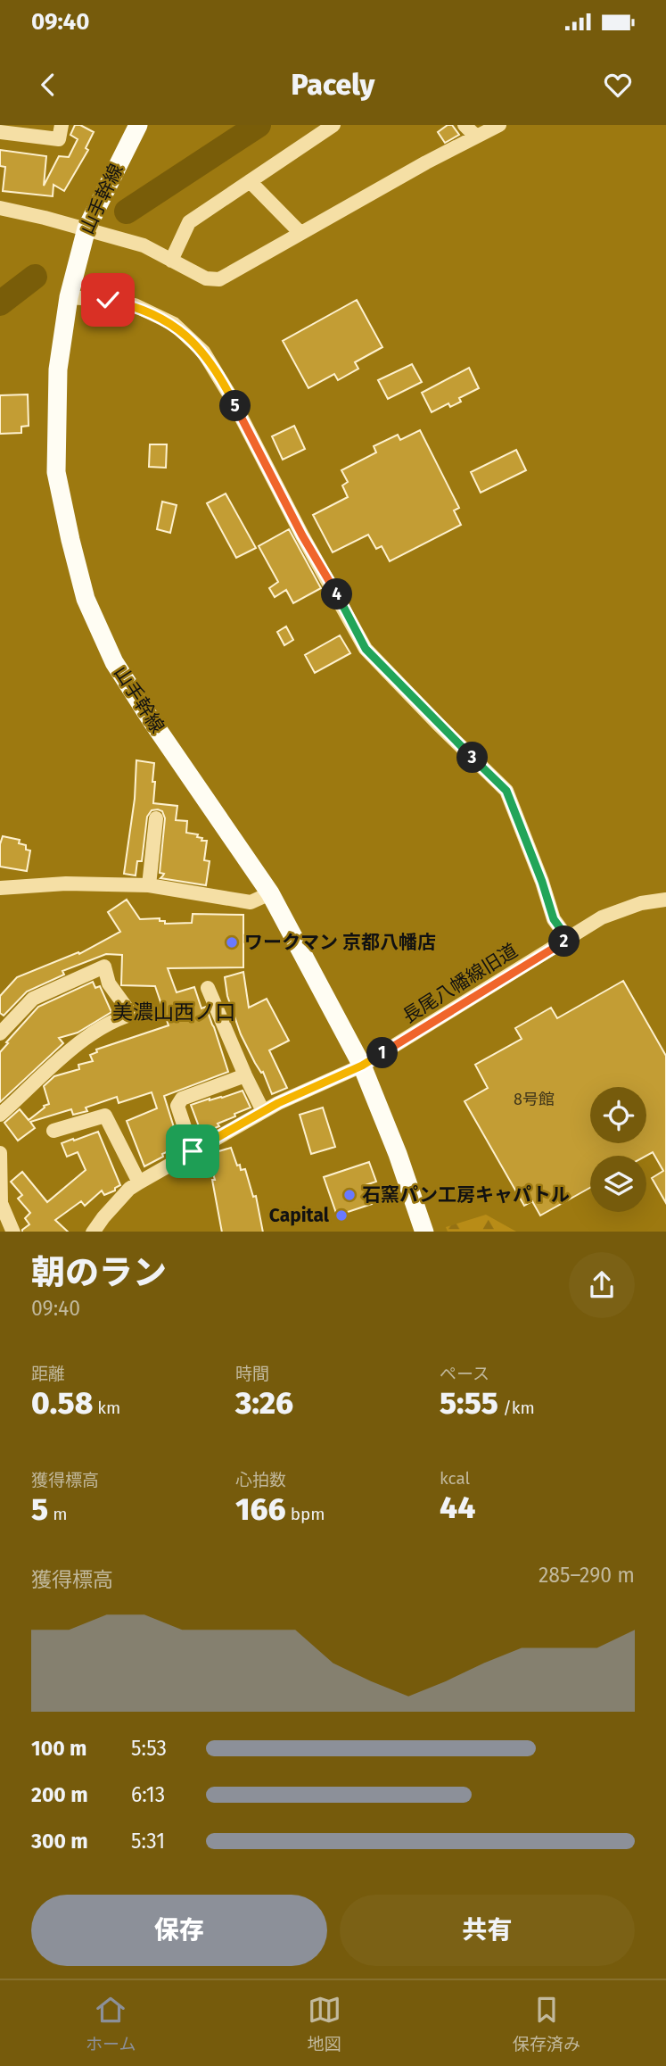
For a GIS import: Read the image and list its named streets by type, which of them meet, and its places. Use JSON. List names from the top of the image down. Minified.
{"streets":{"main road":["山手幹線"],"street":["長尾八幡線旧道"]},"crossings":[["山手幹線","長尾八幡線旧道"]],"districts":["美濃山西ノ口"],"places":["ワークマン 京都八幡店","石窯パン工房キャパトル","Capital"],"house_numbers":["8号館"],"page":{"status":"09:40","header":"Pacely","pins":["5","4","3","2","1"],"heading":["朝のラン","09:40"],"stats":[["距離","0.58 km"],["時間","3:26"],["ペース","5:55 /km"],["獲得標高","5 m"],["心拍数","166 bpm"],["kcal","44"]],"chart":["獲得標高","285–290 m"],"list":[{"name":"100 m","note":"5:53"},{"name":"200 m","note":"6:13"},{"name":"300 m","note":"5:31"}],"buttons":["保存","共有"],"tabs":["ホーム","地図","保存済み"]}}
